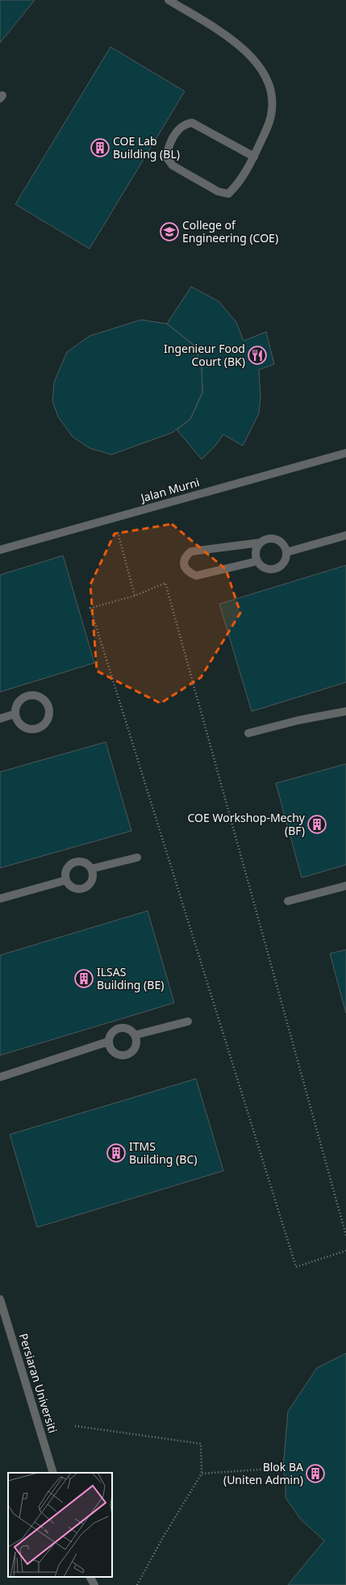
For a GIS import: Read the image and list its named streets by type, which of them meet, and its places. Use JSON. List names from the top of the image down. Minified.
{"streets":{"street":["Jalan Murni","Persiaran Universiti"]},"places":{"building":["COE Lab Building (BL)","COE Workshop-Mechy (BF)","ILSAS Building (BE)","ITMS Building (BC)","Blok BA (Uniten Admin)"],"school or university":["College of Engineering (COE)"],"restaurant":["Ingenieur Food Court (BK)"]}}
